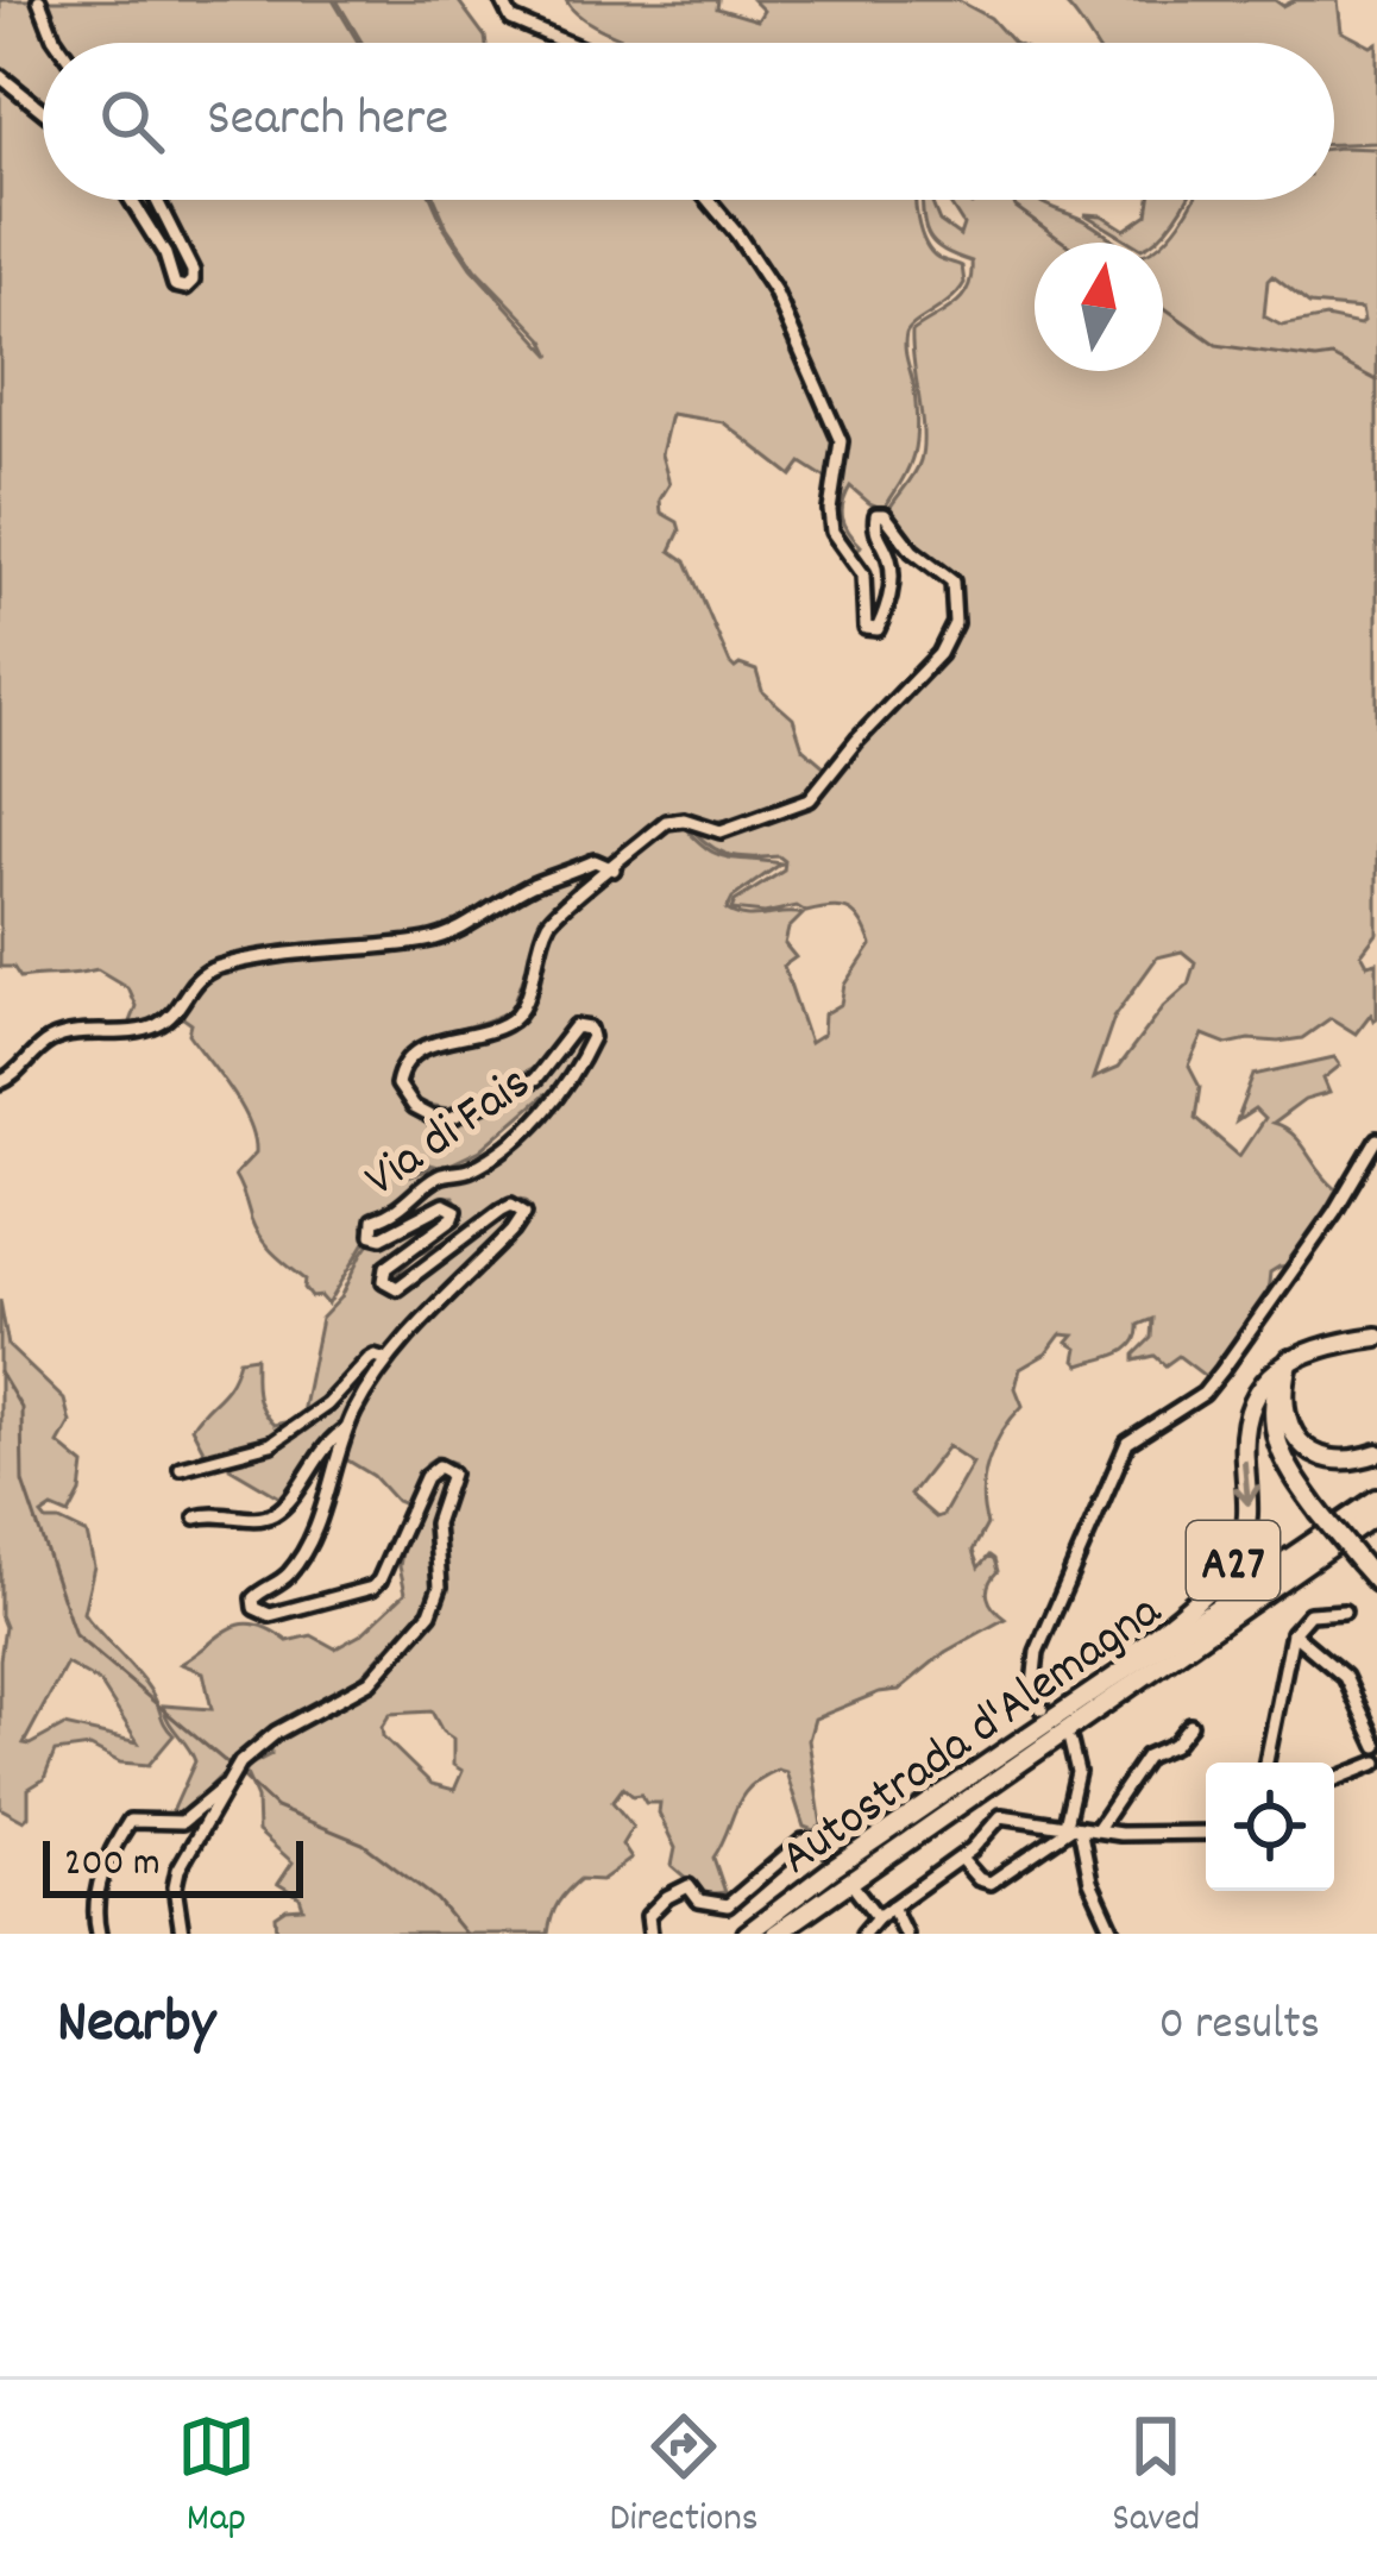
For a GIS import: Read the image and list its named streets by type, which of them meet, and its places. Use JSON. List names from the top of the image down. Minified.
{"streets":{"highway":["A27","Autostrada d'Alemagna"],"street":["Via di Fais"]},"crossings":[["A27","Autostrada d'Alemagna"]],"scale_bar":"200 m","north":"top","page":{"search":"Search here","scale":"200 m","heading":["Nearby","0 results"],"nav":["Map","Directions","Saved"]}}
